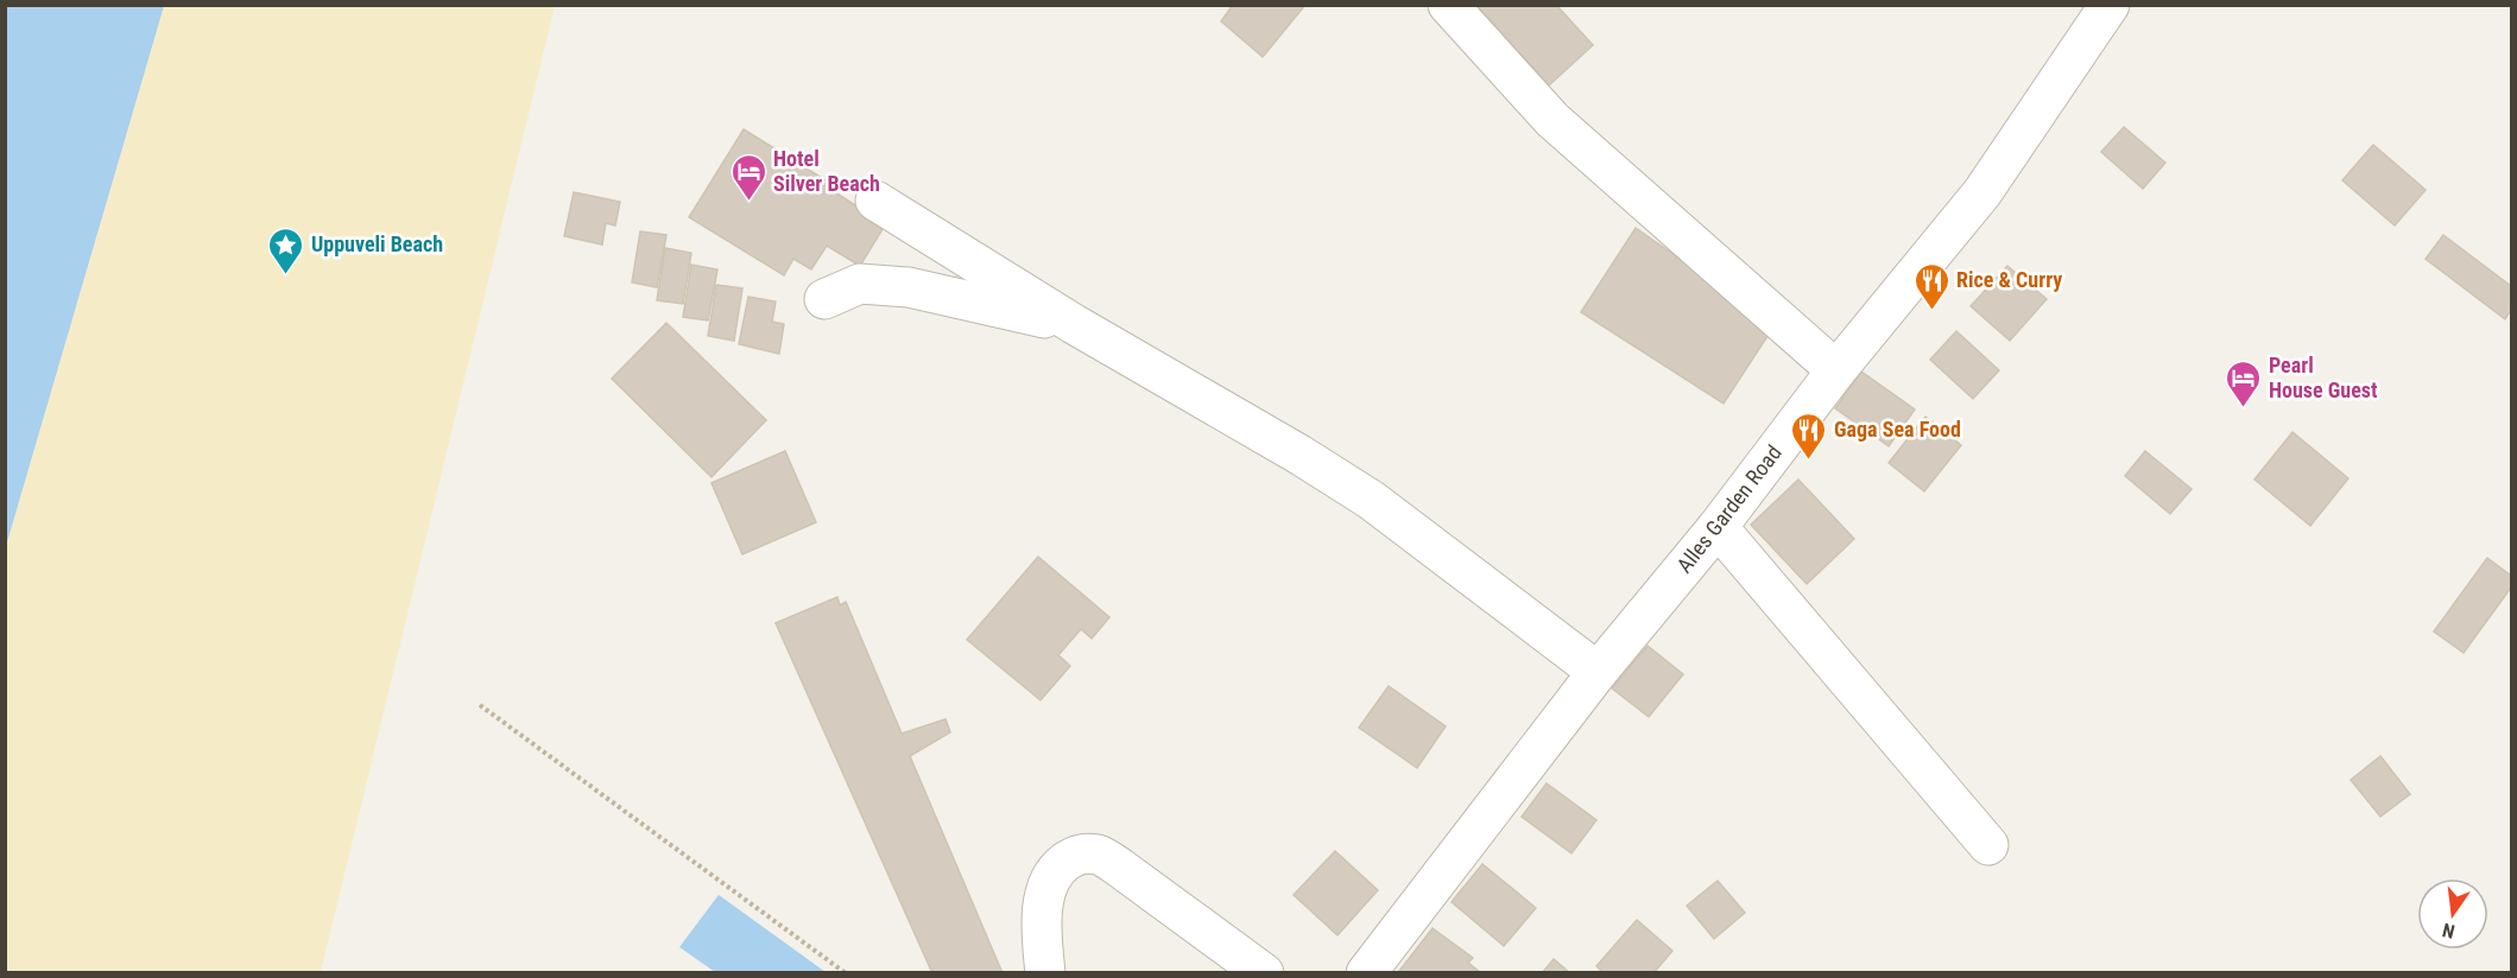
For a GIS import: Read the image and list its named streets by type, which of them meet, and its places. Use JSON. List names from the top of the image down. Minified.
{"streets":{"street":["Alles Garden Road"]},"places":{"hotel":["Hotel Silver Beach","Pearl House Guest"],"place":["Uppuveli Beach"],"restaurant":["Rice & Curry","Gaga Sea Food"]},"north":"bottom"}
